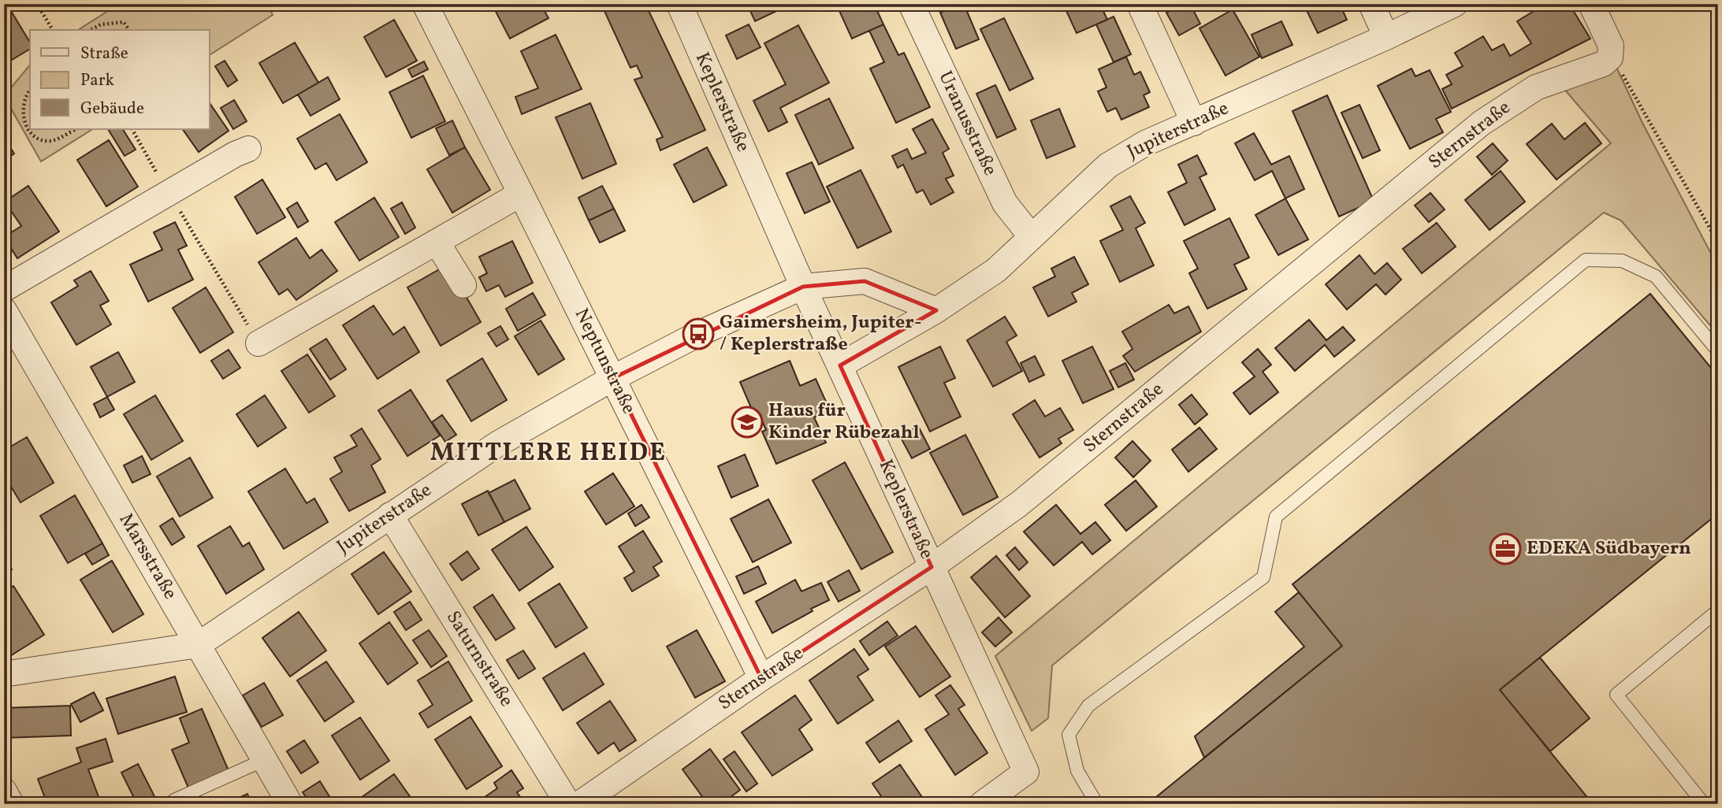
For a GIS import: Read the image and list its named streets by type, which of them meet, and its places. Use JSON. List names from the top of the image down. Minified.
{"streets":{"street":["Keplerstraße","Uranusstraße","Jupiterstraße","Sternstraße","Neptunstraße","Marsstraße","Saturnstraße"]},"crossings":[["Keplerstraße","Jupiterstraße"],["Keplerstraße","Sternstraße"],["Uranusstraße","Jupiterstraße"],["Jupiterstraße","Neptunstraße"],["Jupiterstraße","Marsstraße"],["Jupiterstraße","Saturnstraße"],["Sternstraße","Neptunstraße"]],"districts":["MITTLERE HEIDE"],"places":{"bus stop":["Gaimersheim, Jupiter- / Keplerstraße"],"school or university":["Haus für Kinder Rübezahl"],"office":["EDEKA Südbayern"]},"legend":["Straße","Park","Gebäude"]}
